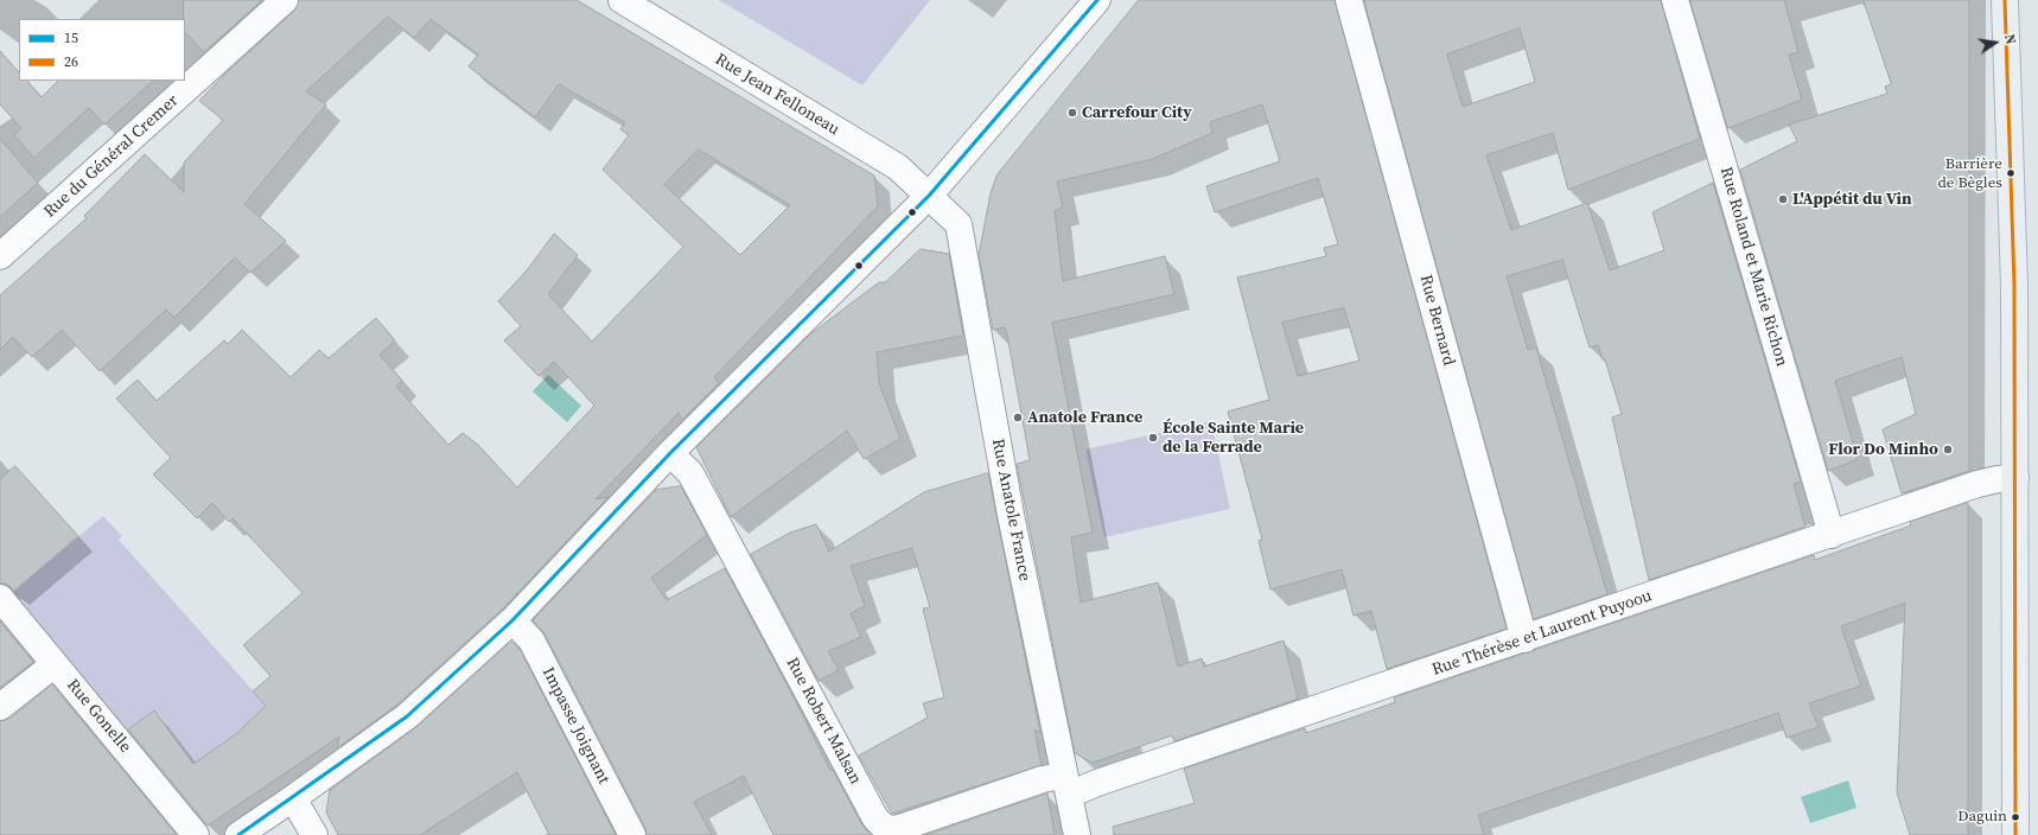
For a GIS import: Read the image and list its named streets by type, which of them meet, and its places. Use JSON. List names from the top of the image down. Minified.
{"streets":{"street":["Rue Jean Felloneau","Rue du Général Cremer","Rue Roland et Marie Richon","Rue Bernard","Rue Anatole France","Rue Thérèse et Laurent Puyoou","Rue Gonelle","Rue Robert Malsan","Impasse Joignant"]},"crossings":[["Rue Jean Felloneau","Rue Anatole France"],["Rue Roland et Marie Richon","Rue Thérèse et Laurent Puyoou"],["Rue Bernard","Rue Thérèse et Laurent Puyoou"],["Rue Anatole France","Rue Thérèse et Laurent Puyoou"],["Rue Anatole France","Rue Robert Malsan"],["Rue Thérèse et Laurent Puyoou","Rue Robert Malsan"]],"places":["Carrefour City","Barrière de Bègles","L'Appétit du Vin","Anatole France","École Sainte Marie de la Ferrade","Flor Do Minho","Daguin"],"lines":["transit line 15","transit line 26"],"legend":["15","26"],"north":"right"}
